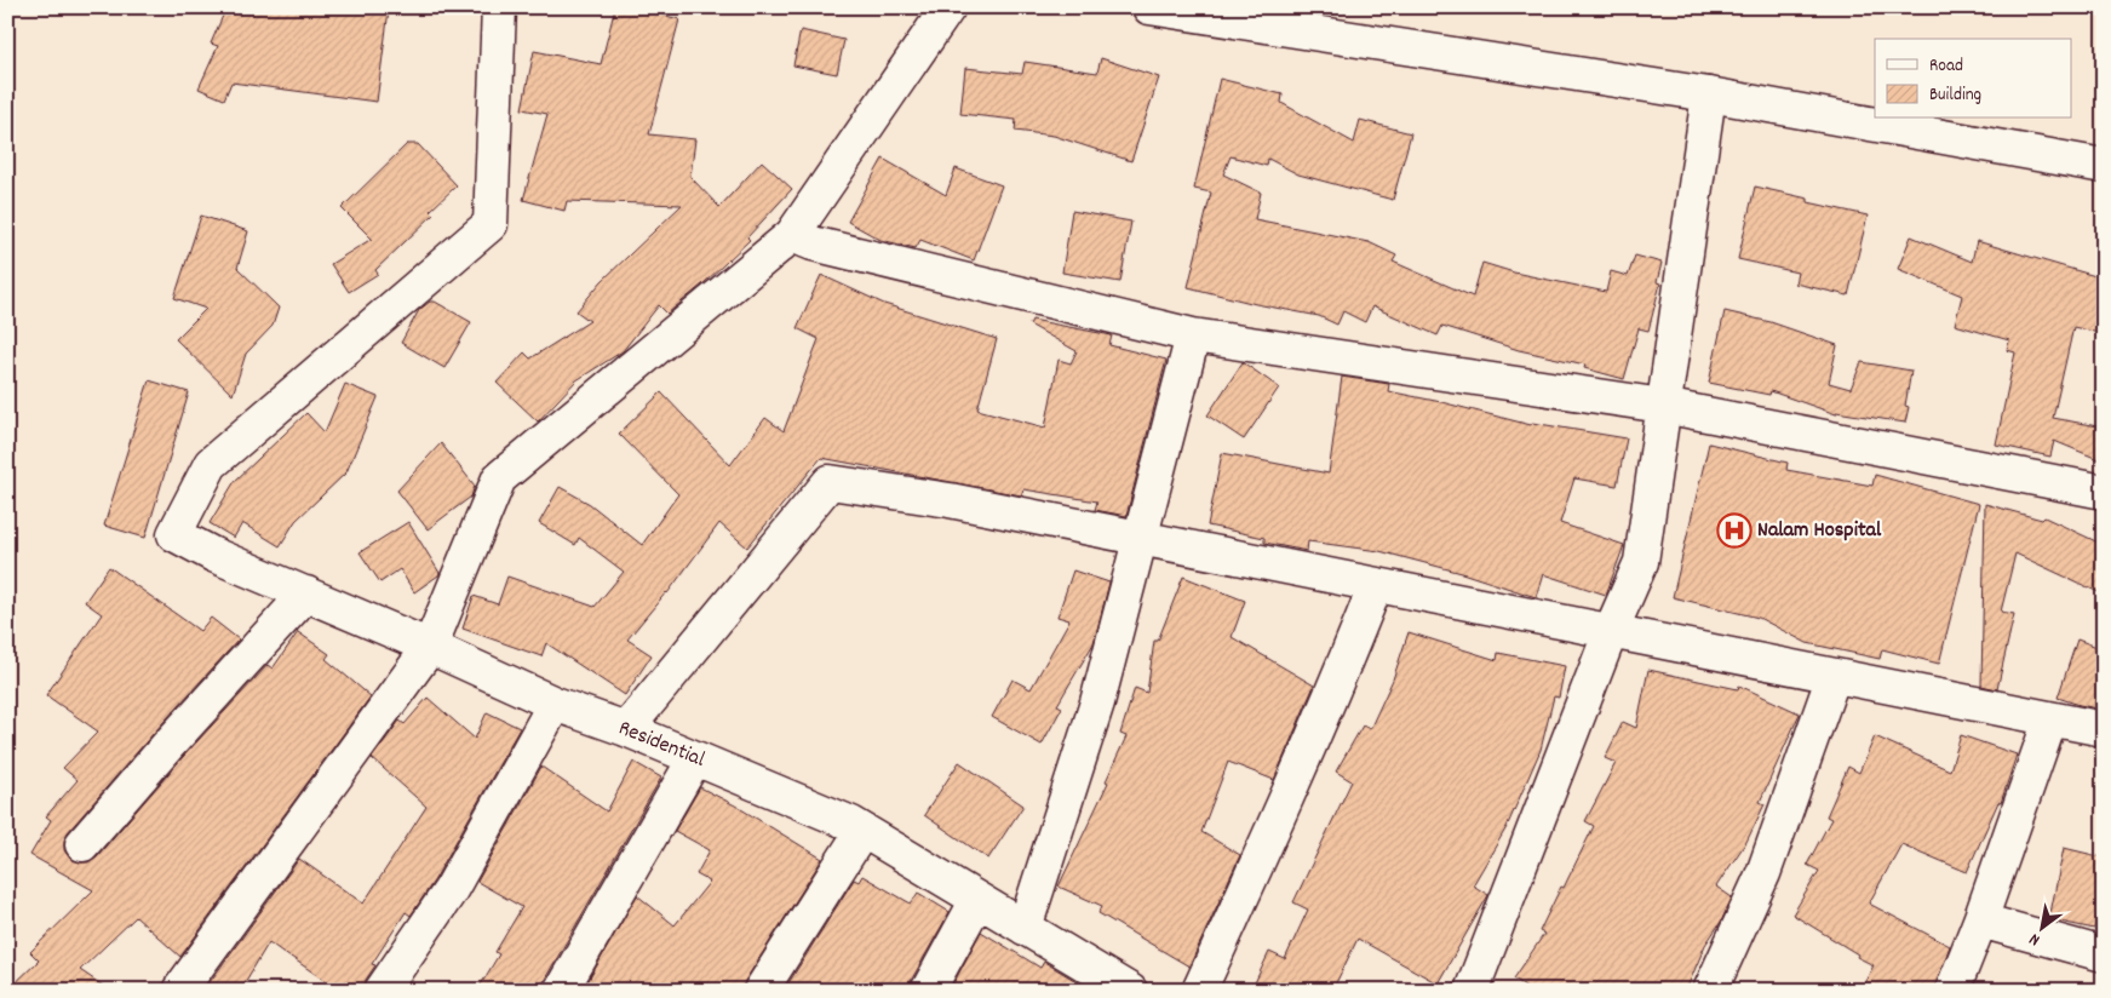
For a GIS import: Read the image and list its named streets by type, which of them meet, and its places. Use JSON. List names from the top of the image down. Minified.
{"streets":{"street":["Residential"]},"places":{"hospital":["Nalam Hospital"]},"legend":["Road","Building"],"north":"bottom left"}
